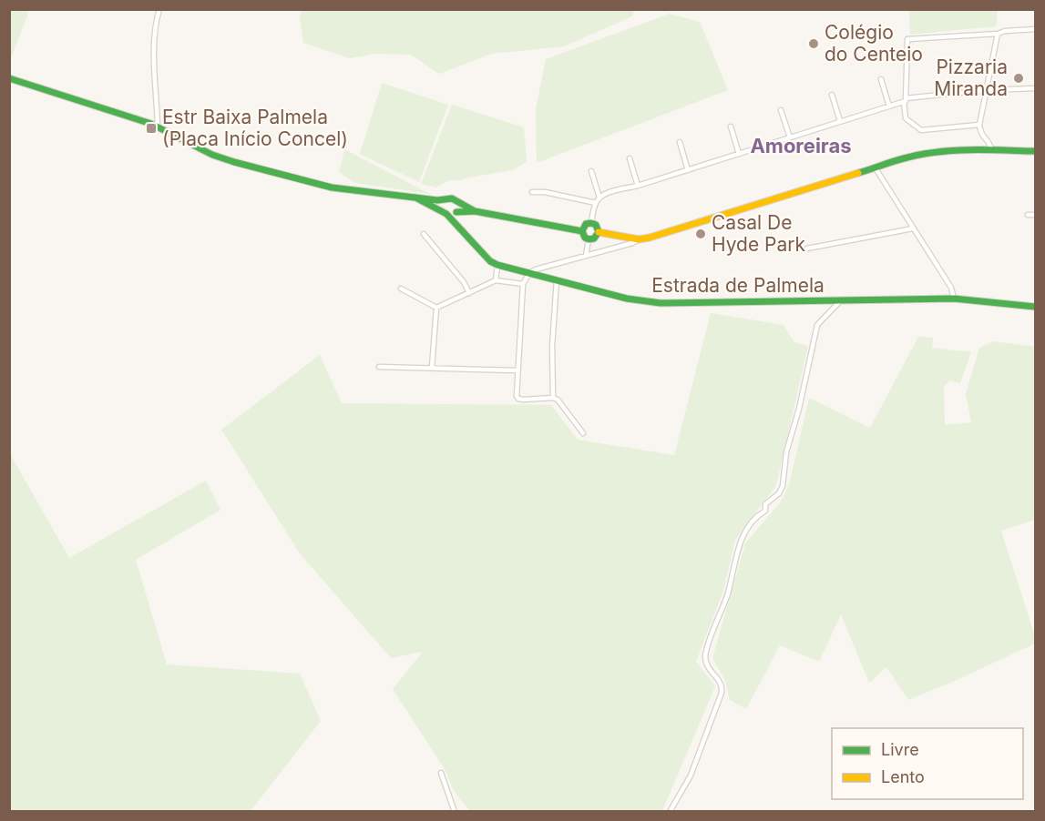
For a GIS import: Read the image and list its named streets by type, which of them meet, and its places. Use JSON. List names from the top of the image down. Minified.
{"streets":{"street":["Estrada de Palmela"]},"districts":["Amoreiras"],"places":{"other":["Colégio do Centeio","Pizzaria Miranda","Casal De Hyde Park"],"transit":["Estr Baixa Palmela (Placa Início Concel)"]},"legend":["Livre","Lento"]}
